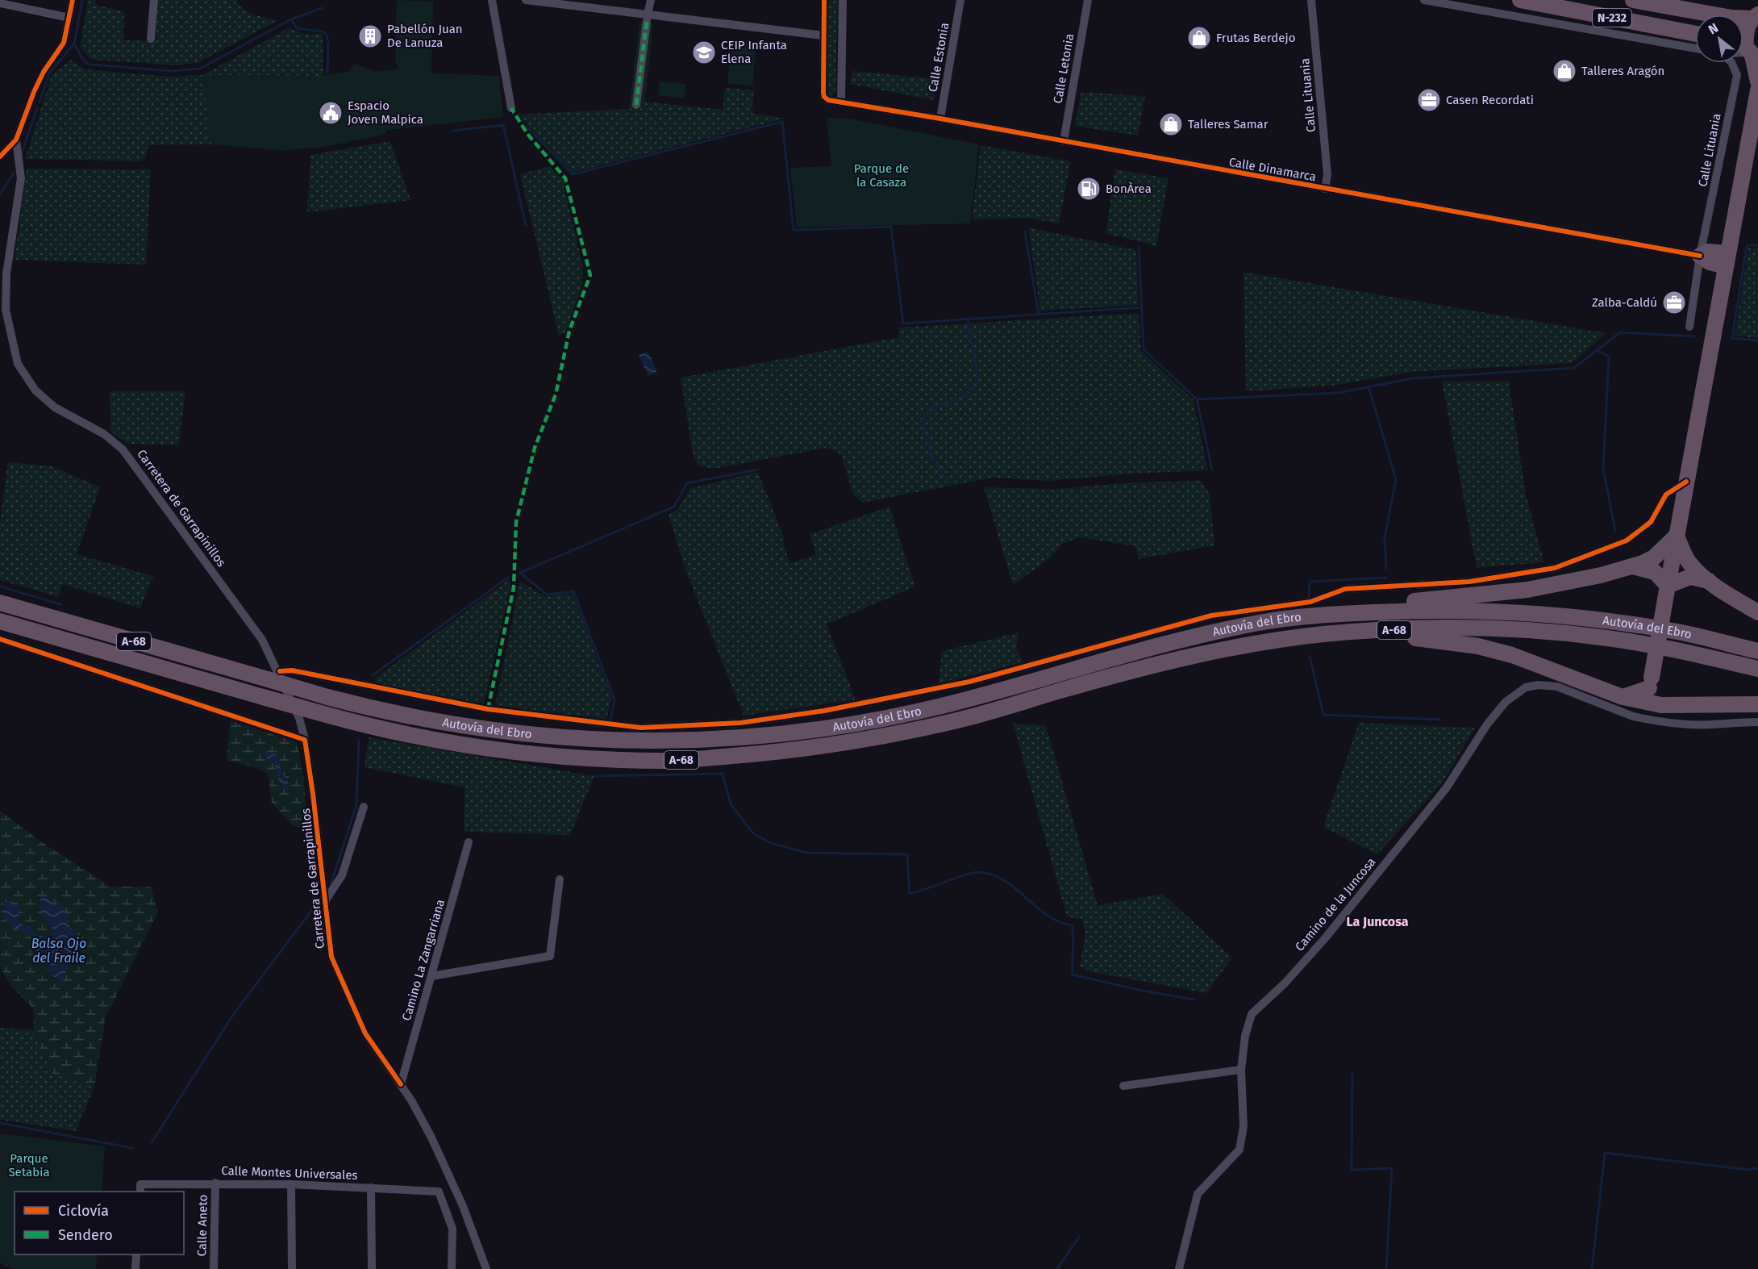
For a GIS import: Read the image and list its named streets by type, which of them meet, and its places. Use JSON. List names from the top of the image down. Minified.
{"streets":{"highway":["N-232","Autovía del Ebro","A-68"],"street":["Calle Estonia","Calle Letonia","Calle Lituania","Calle Dinamarca","Carretera de Garrapinillos","Camino de la Juncosa","Camino La Zangarriana","Calle Montes Universales","Calle Aneto"]},"crossings":[["Calle Estonia","Calle Dinamarca"],["Calle Letonia","Calle Dinamarca"],["Calle Lituania","Calle Dinamarca"],["Carretera de Garrapinillos","Autovía del Ebro"],["Carretera de Garrapinillos","Camino La Zangarriana"],["Calle Montes Universales","Calle Aneto"]],"districts":["La Juncosa"],"water":["Balsa Ojo del Fraile"],"parks":["Parque de la Casaza","Parque Setabia"],"places":{"building":["Pabellón Juan De Lanuza"],"shop":["Frutas Berdejo","Talleres Aragón","Talleres Samar"],"school or university":["CEIP Infanta Elena"],"office":["Casen Recordati","Zalba-Caldú"],"public building":["Espacio Joven Malpica"],"fuel station":["BonÀrea"]},"legend":["Ciclovía","Sendero"],"north":"top left"}
